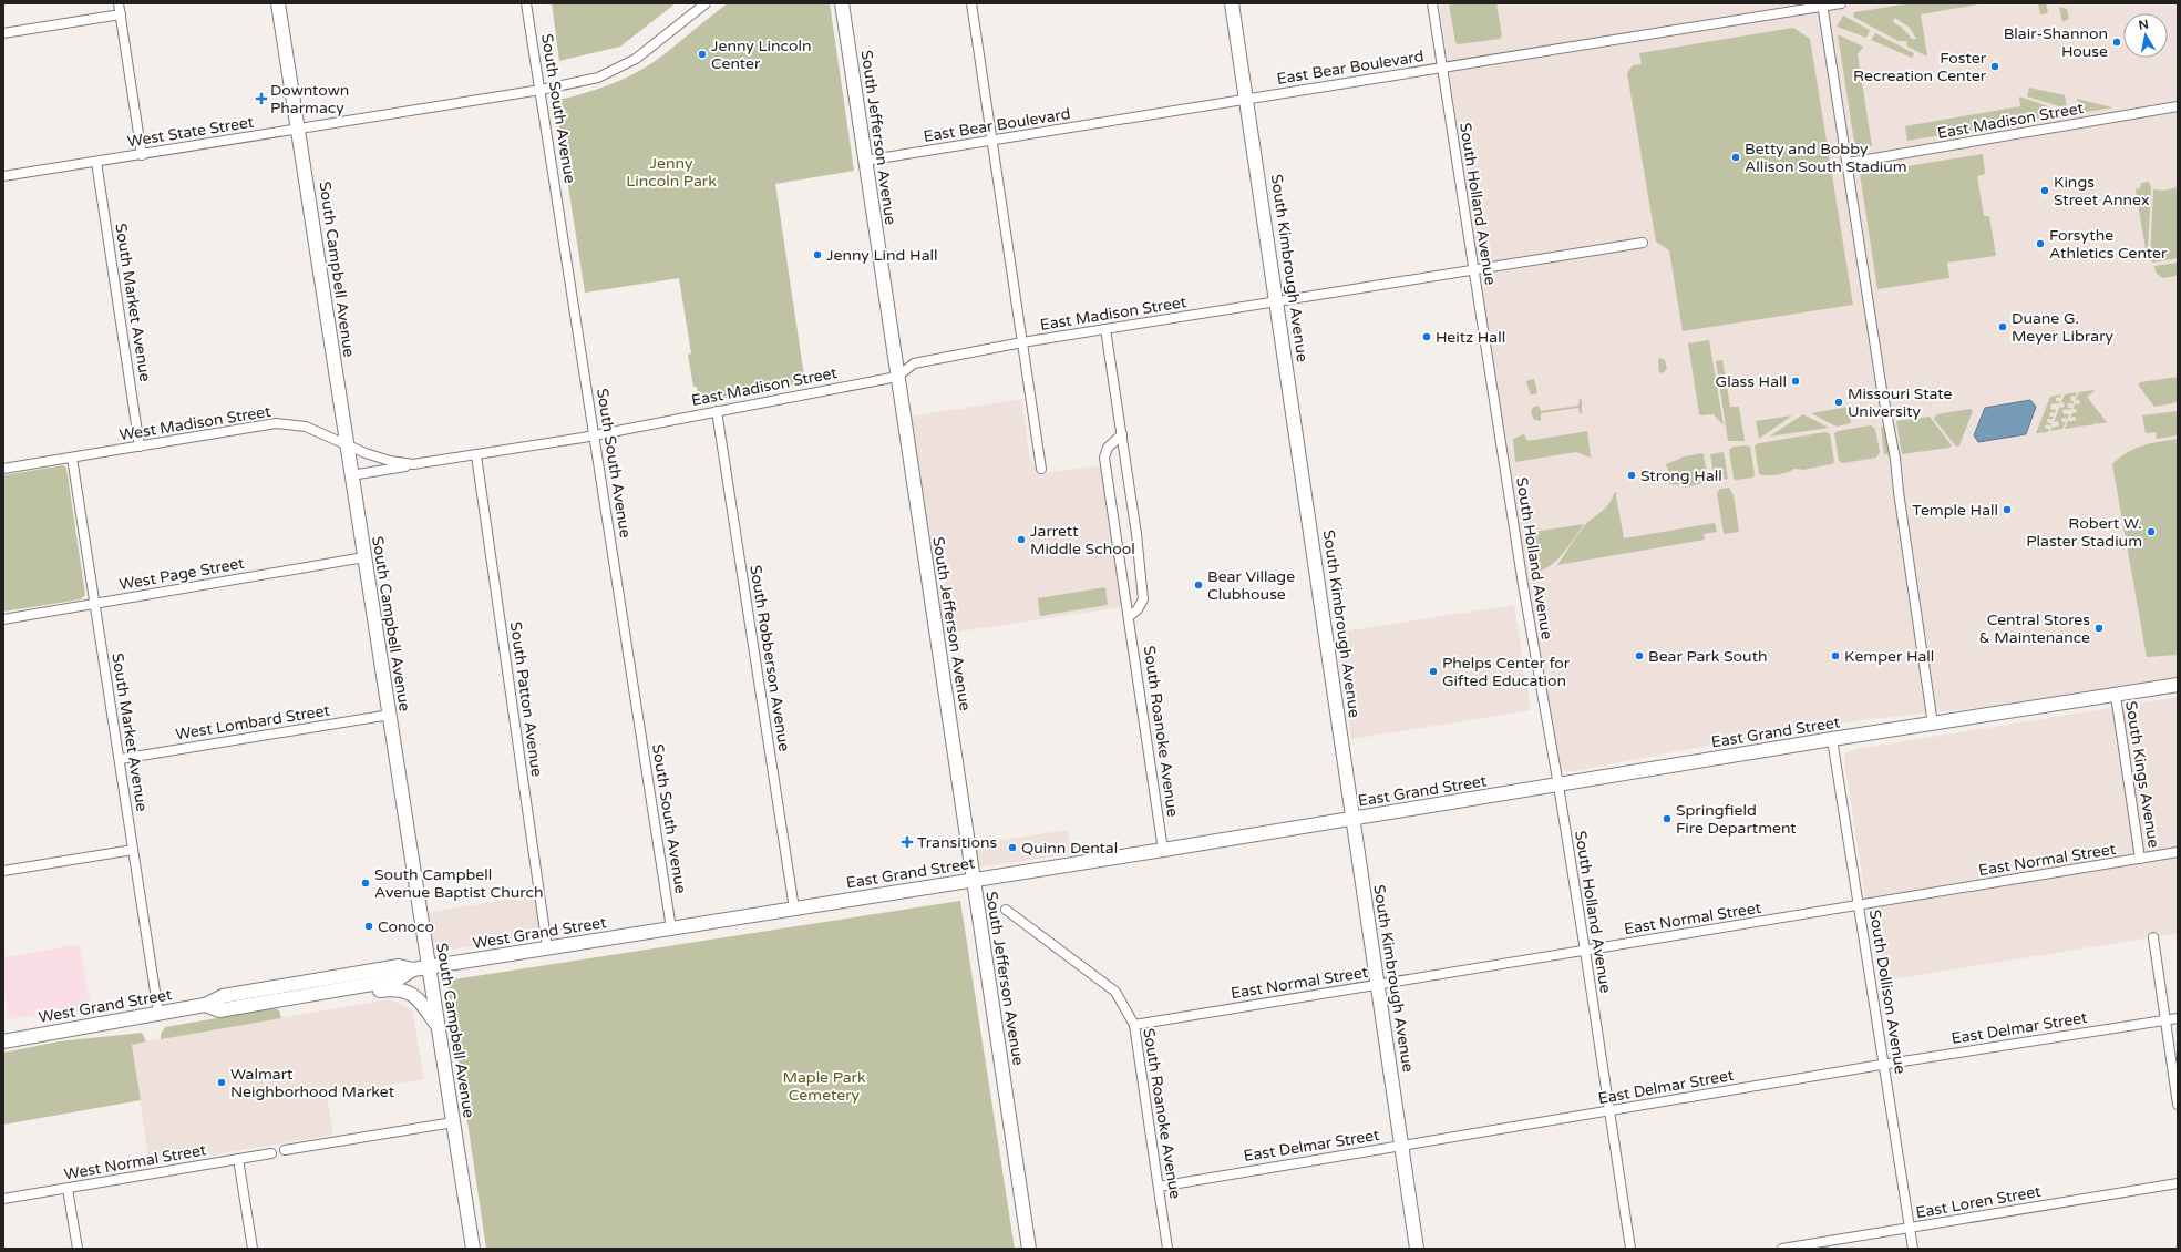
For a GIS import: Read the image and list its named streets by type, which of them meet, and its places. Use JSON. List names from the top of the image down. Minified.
{"streets":{"main road":["South Jefferson Avenue","South Kimbrough Avenue","South Campbell Avenue","East Grand Street","West Grand Street"],"street":["East Bear Boulevard","South South Avenue","East Madison Street","West State Street","South Holland Avenue","South Market Avenue","West Madison Street","West Page Street","South Robberson Avenue","South Patton Avenue","West Lombard Street","South Roanoke Avenue","South Kings Avenue","East Normal Street","South Dollison Avenue","East Delmar Street","West Normal Street","East Loren Street"]},"crossings":[["East Bear Boulevard","South Jefferson Avenue"],["East Bear Boulevard","South Holland Avenue"],["East Bear Boulevard","South Kimbrough Avenue"],["South South Avenue","East Madison Street"],["South South Avenue","West State Street"],["South South Avenue","West Madison Street"],["South South Avenue","East Grand Street"],["South South Avenue","West Grand Street"],["East Madison Street","South Jefferson Avenue"],["East Madison Street","South Holland Avenue"],["East Madison Street","South Kimbrough Avenue"],["East Madison Street","West Madison Street"],["East Madison Street","South Robberson Avenue"],["West State Street","South Campbell Avenue"],["West State Street","South Market Avenue"],["South Jefferson Avenue","East Grand Street"],["South Holland Avenue","East Grand Street"],["South Holland Avenue","East Normal Street"],["South Holland Avenue","East Delmar Street"],["South Kimbrough Avenue","East Grand Street"],["South Kimbrough Avenue","East Normal Street"],["South Kimbrough Avenue","East Delmar Street"],["South Campbell Avenue","West Madison Street"],["South Campbell Avenue","West Page Street"],["South Campbell Avenue","West Lombard Street"],["South Campbell Avenue","West Grand Street"],["South Market Avenue","West Madison Street"],["South Market Avenue","West Page Street"],["South Market Avenue","West Lombard Street"],["South Market Avenue","West Grand Street"],["West Madison Street","South Patton Avenue"],["South Robberson Avenue","East Grand Street"],["South Patton Avenue","West Grand Street"],["South Roanoke Avenue","East Grand Street"],["South Roanoke Avenue","East Normal Street"],["South Roanoke Avenue","East Delmar Street"],["East Grand Street","South Kings Avenue"],["East Grand Street","West Grand Street"],["East Grand Street","South Dollison Avenue"],["South Kings Avenue","East Normal Street"],["East Normal Street","South Dollison Avenue"],["South Dollison Avenue","East Delmar Street"],["South Dollison Avenue","East Loren Street"]],"parks":["Jenny Lincoln Park","Maple Park Cemetery"],"places":{"other":["Blair-Shannon House","Jenny Lincoln Center","Foster Recreation Center","Betty and Bobby Allison South Stadium","Kings Street Annex","Forsythe Athletics Center","Jenny Lind Hall","Duane G. Meyer Library","Heitz Hall","Glass Hall","Missouri State University","Strong Hall","Temple Hall","Robert W. Plaster Stadium","Jarrett Middle School","Bear Village Clubhouse","Central Stores & Maintenance","Bear Park South","Kemper Hall","Phelps Center for Gifted Education","Springfield Fire Department","Quinn Dental","South Campbell Avenue Baptist Church","Conoco","Walmart Neighborhood Market"],"health":["Downtown Pharmacy","Transitions"]},"north":"top"}
